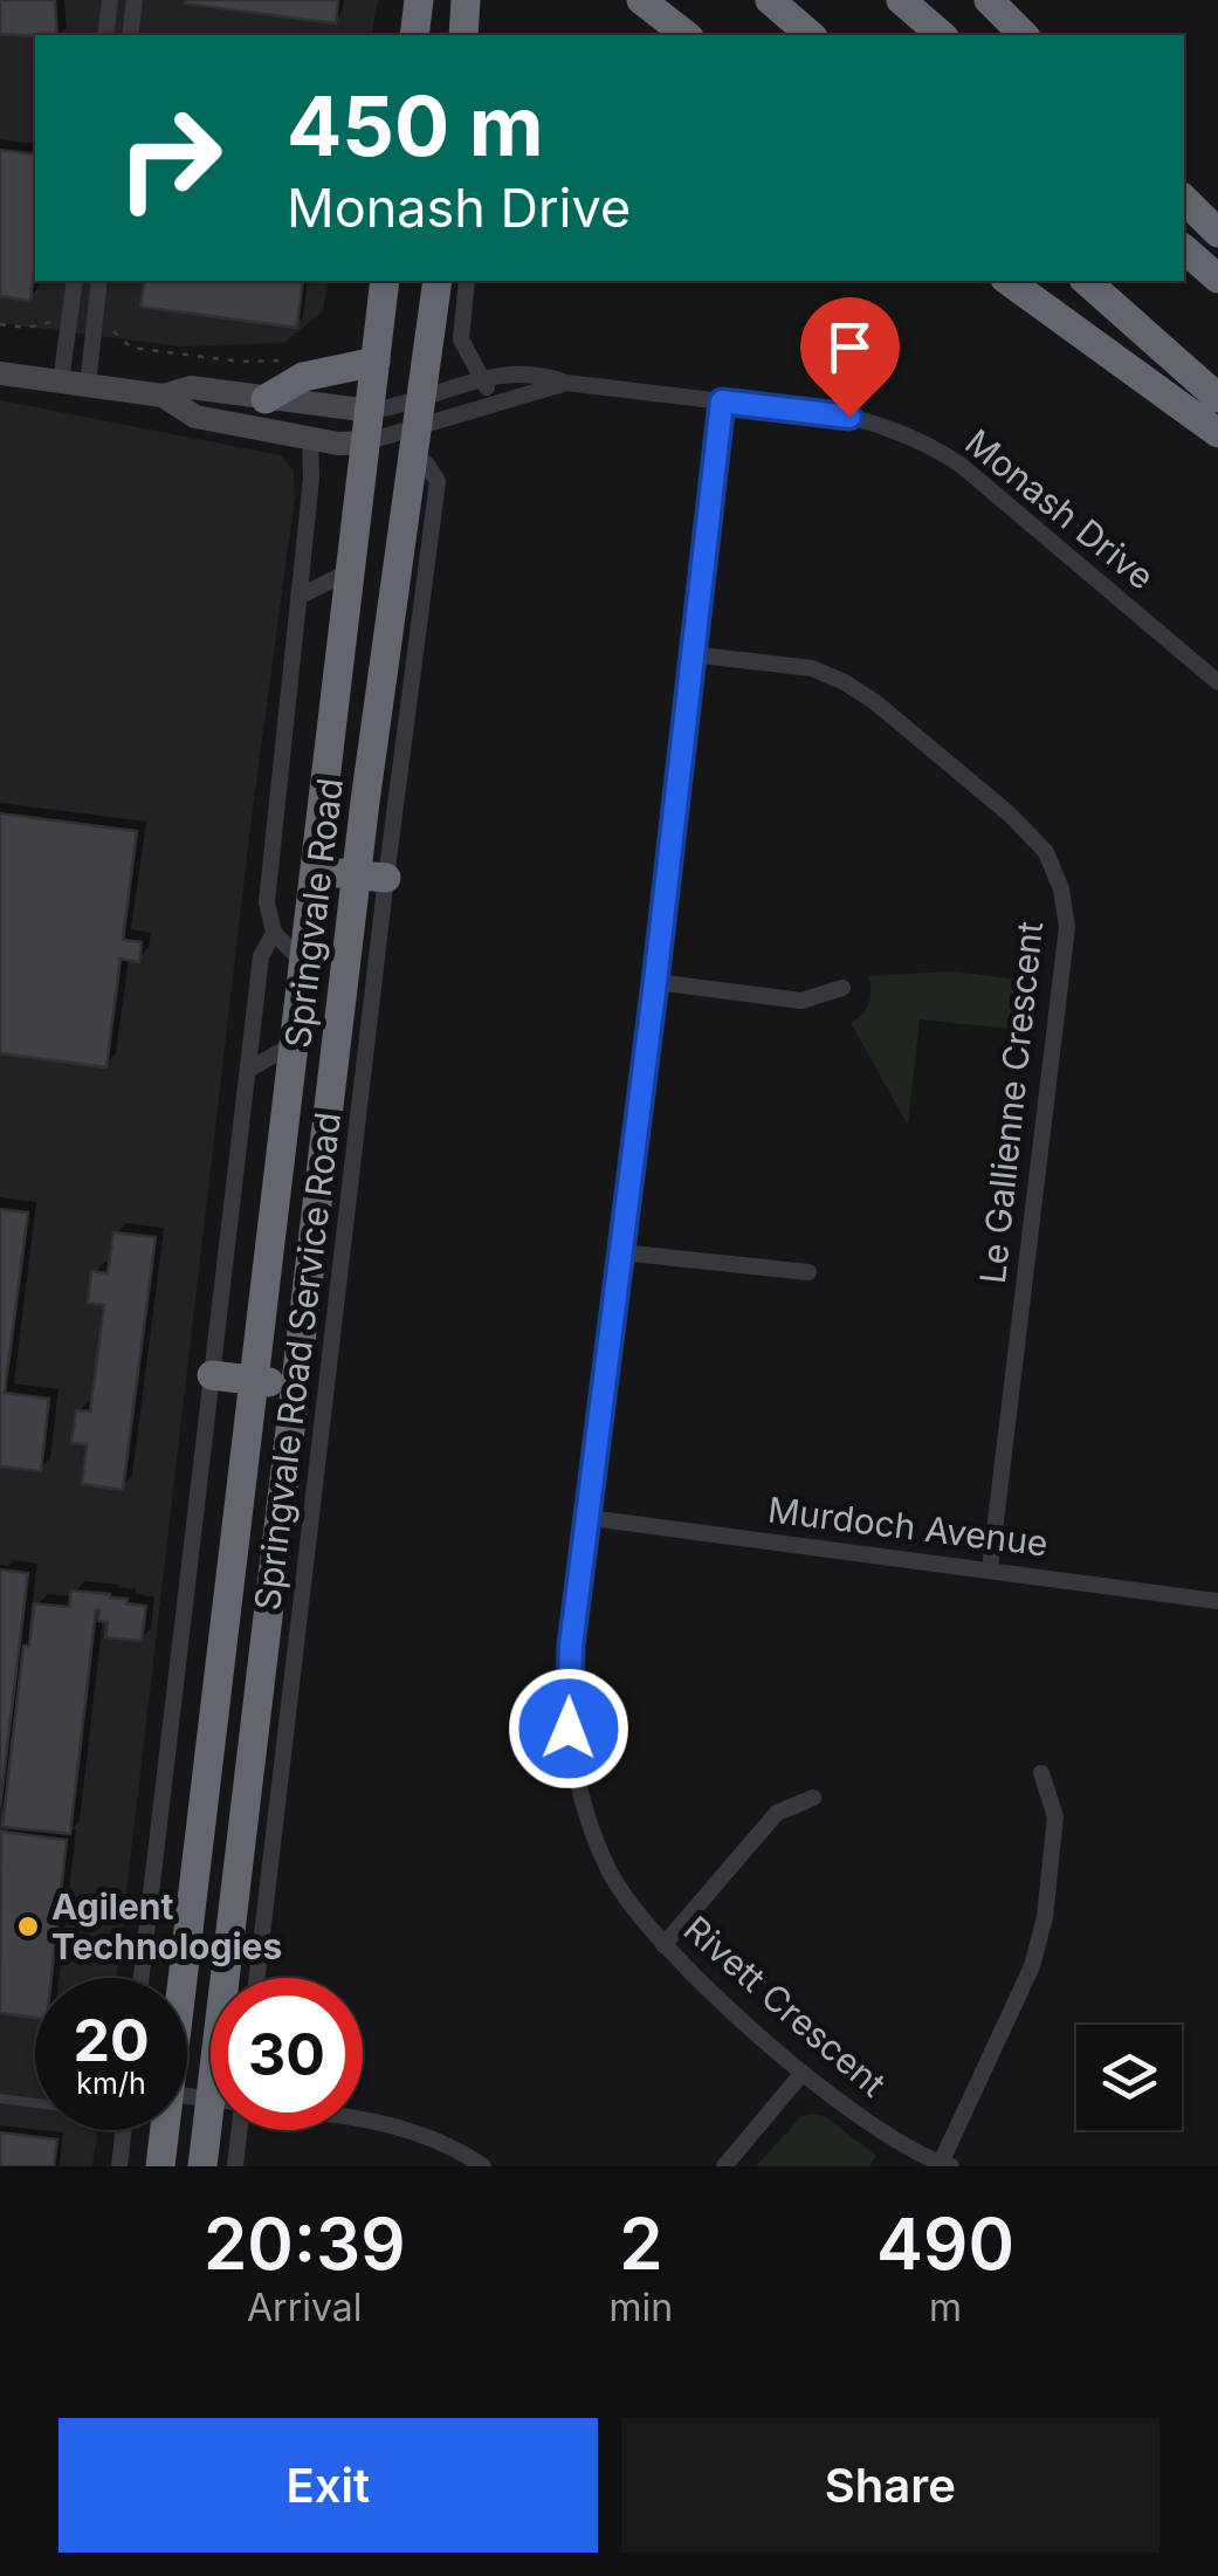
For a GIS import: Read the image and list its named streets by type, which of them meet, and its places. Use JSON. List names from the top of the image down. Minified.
{"streets":{"highway":["Springvale Road"],"street":["Monash Drive","Le Gallienne Crescent","Springvale Road Service Road","Murdoch Avenue","Rivett Crescent"]},"crossings":[["Monash Drive","Springvale Road"],["Monash Drive","Rivett Crescent"],["Springvale Road","Springvale Road Service Road"],["Le Gallienne Crescent","Murdoch Avenue"],["Le Gallienne Crescent","Rivett Crescent"],["Murdoch Avenue","Rivett Crescent"]],"places":["Agilent Technologies"],"page":{"turn":["450 m","Monash Drive"],"speed":"20 km/h","limit":"30","eta":["20:39","Arrival","2","min","490","m"],"buttons":["Exit","Share"]}}
